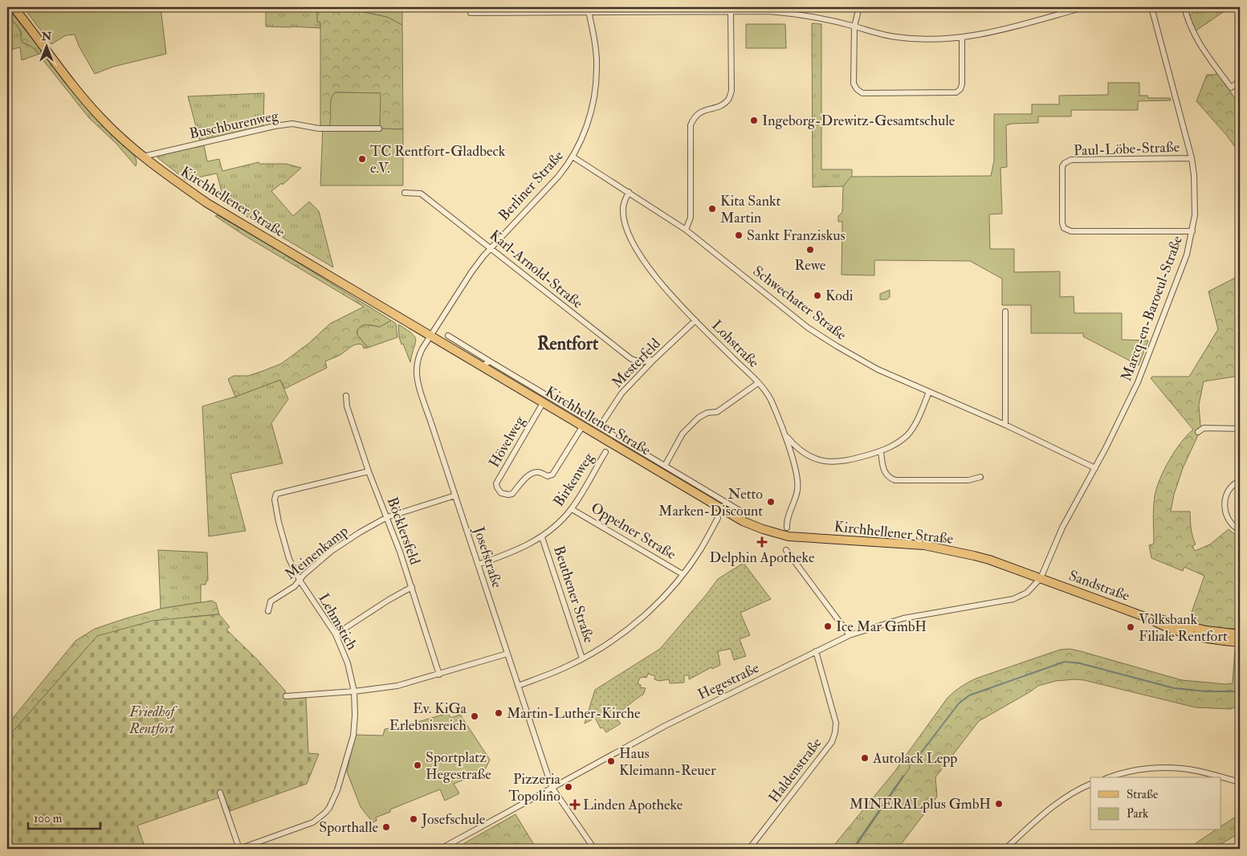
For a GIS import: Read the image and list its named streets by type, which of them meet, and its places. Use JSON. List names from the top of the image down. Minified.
{"streets":{"main road":["Kirchhellener Straße","Sandstraße"],"street":["Buschburenweg","Paul-Löbe-Straße","Berliner Straße","Karl-Arnold-Straße","Schwechater Straße","Marcq-en-Baroeul-Straße","Lohstraße","Mesterfeld","Hövelweg","Birkenweg","Böcklersfeld","Oppelner Straße","Meinenkamp","Josefstraße","Beuthener Straße","Lehmstich","Hegestraße","Haldenstraße"]},"crossings":[["Buschburenweg","Kirchhellener Straße"],["Paul-Löbe-Straße","Marcq-en-Baroeul-Straße"],["Berliner Straße","Kirchhellener Straße"],["Berliner Straße","Karl-Arnold-Straße"],["Berliner Straße","Schwechater Straße"],["Berliner Straße","Josefstraße"],["Kirchhellener Straße","Marcq-en-Baroeul-Straße"],["Kirchhellener Straße","Mesterfeld"],["Kirchhellener Straße","Hövelweg"],["Kirchhellener Straße","Josefstraße"],["Kirchhellener Straße","Sandstraße"],["Kirchhellener Straße","Hegestraße"],["Karl-Arnold-Straße","Mesterfeld"],["Schwechater Straße","Marcq-en-Baroeul-Straße"],["Schwechater Straße","Lohstraße"],["Marcq-en-Baroeul-Straße","Sandstraße"],["Marcq-en-Baroeul-Straße","Hegestraße"],["Lohstraße","Mesterfeld"],["Birkenweg","Oppelner Straße"],["Birkenweg","Josefstraße"],["Birkenweg","Beuthener Straße"],["Böcklersfeld","Meinenkamp"],["Böcklersfeld","Lehmstich"],["Meinenkamp","Josefstraße"],["Meinenkamp","Lehmstich"],["Josefstraße","Hegestraße"],["Sandstraße","Hegestraße"],["Hegestraße","Haldenstraße"]],"districts":["Rentfort"],"parks":["Friedhof Rentfort"],"places":{"other":["Ingeborg-Drewitz-Gesamtschule","TC Rentfort-Gladbeck e.V.","Kita Sankt Martin","Sankt Franziskus","Rewe","Kodi","Netto Marken-Discount","Ice Mar GmbH","Volksbank Filiale Rentfort","Martin-Luther-Kirche","Ev. KiGa Erlebnisreich","Autolack Lepp","Haus Kleimann-Reuer","Sportplatz Hegestraße","Pizzeria Topolino","MINERALplus GmbH","Josefschule","Sporthalle"],"health":["Delphin Apotheke","Linden Apotheke"]},"legend":["Straße","Park"],"scale_bar":"100 m","north":"top"}
